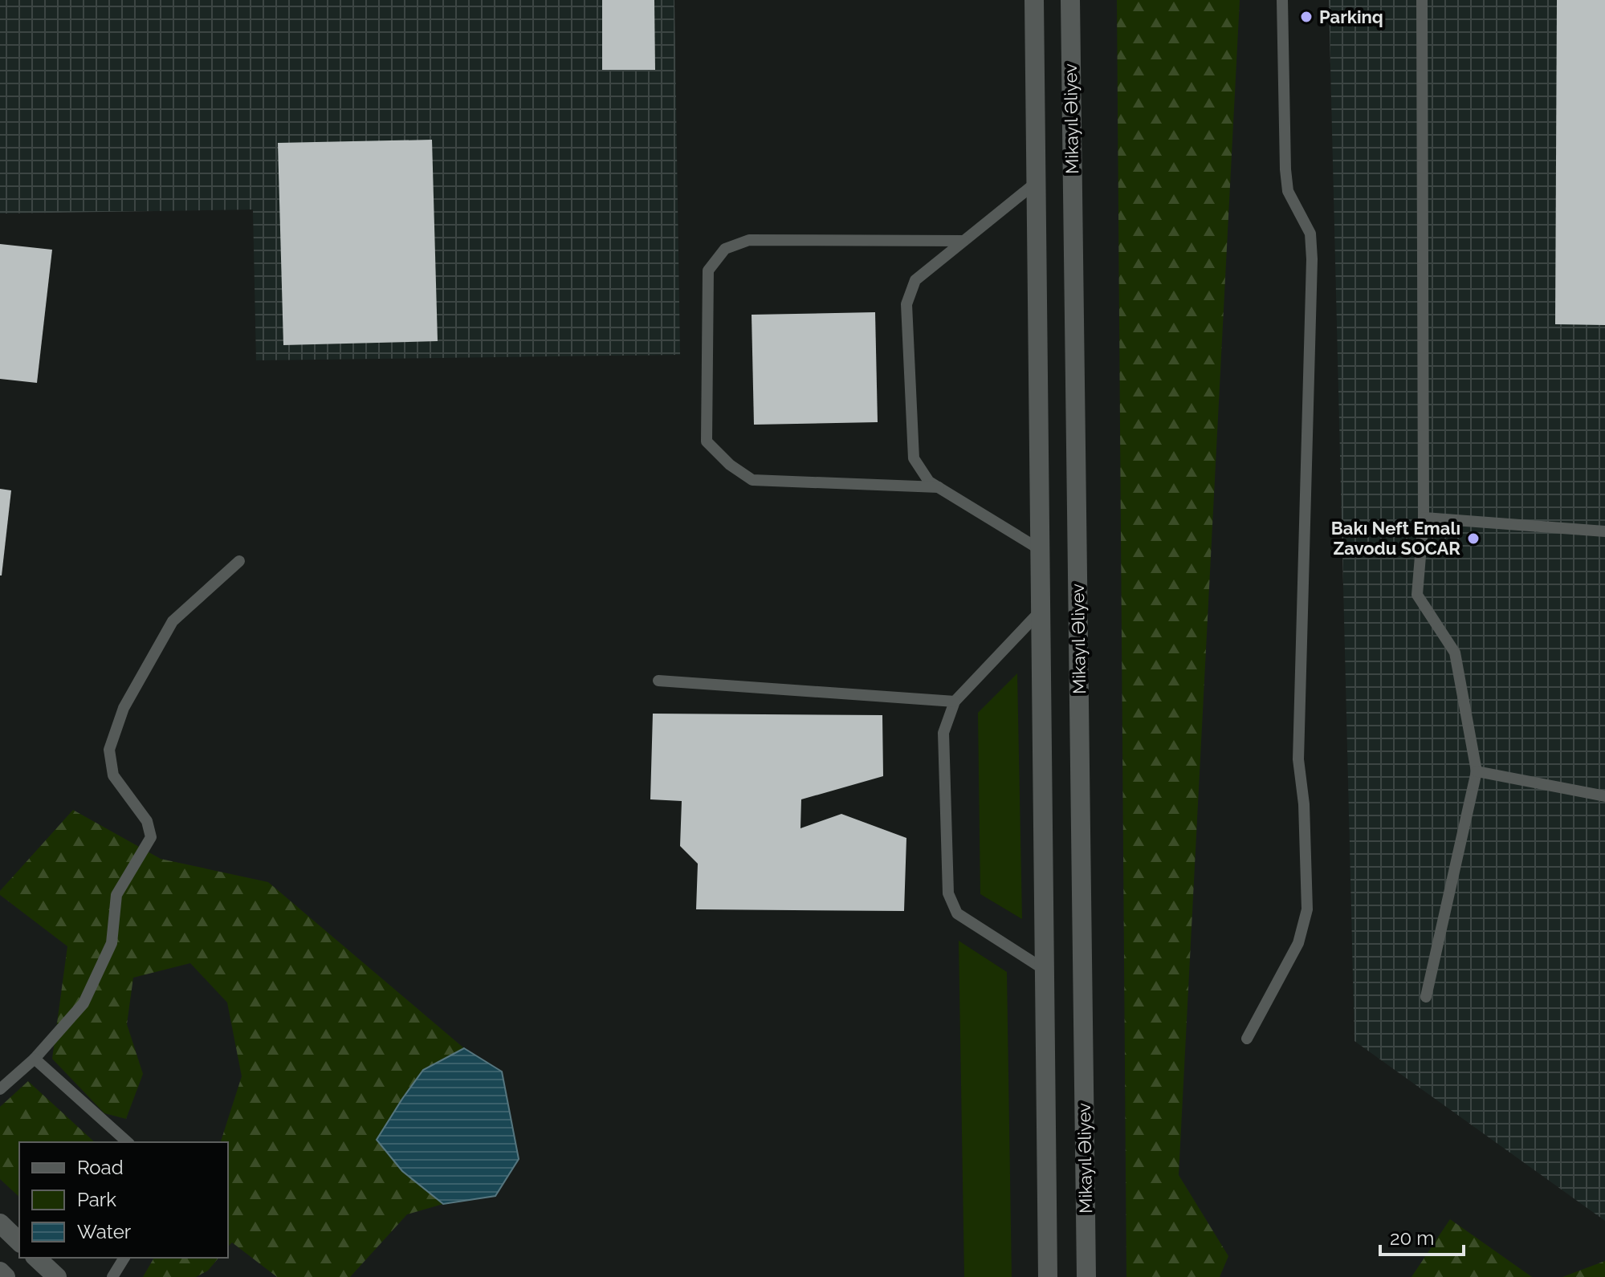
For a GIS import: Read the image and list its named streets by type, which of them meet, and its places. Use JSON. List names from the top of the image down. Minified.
{"streets":{"main road":["Mikayıl Əliyev"]},"places":["Parkinq","Bakı Neft Emalı Zavodu SOCAR"],"legend":["Road","Park","Water"],"scale_bar":"20 m"}
